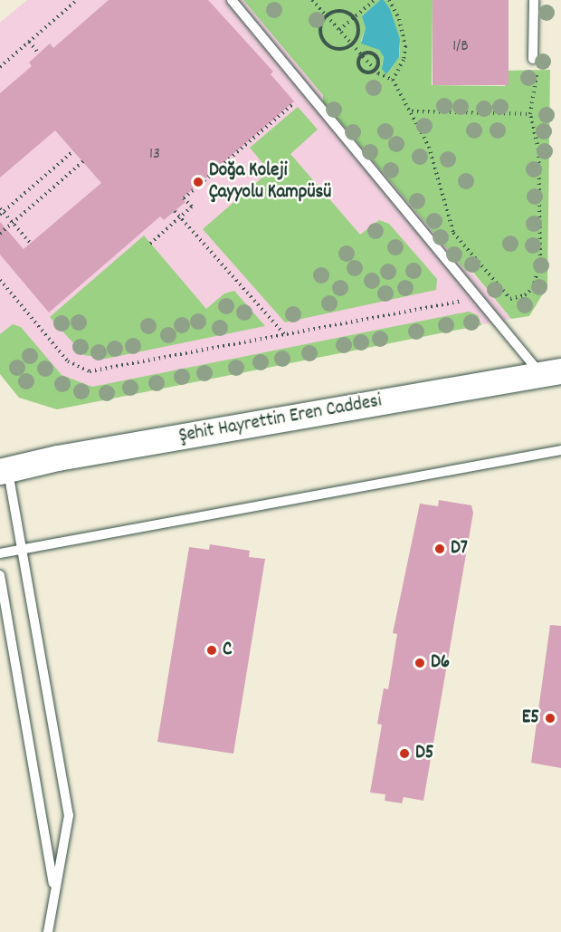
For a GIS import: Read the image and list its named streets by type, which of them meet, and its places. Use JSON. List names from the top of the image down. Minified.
{"streets":{"main road":["Şehit Hayrettin Eren Caddesi"]},"places":["Doğa Koleji Çayyolu Kampüsü","D7","C","D6","E5","D5"],"house_numbers":["1/B","13"]}
